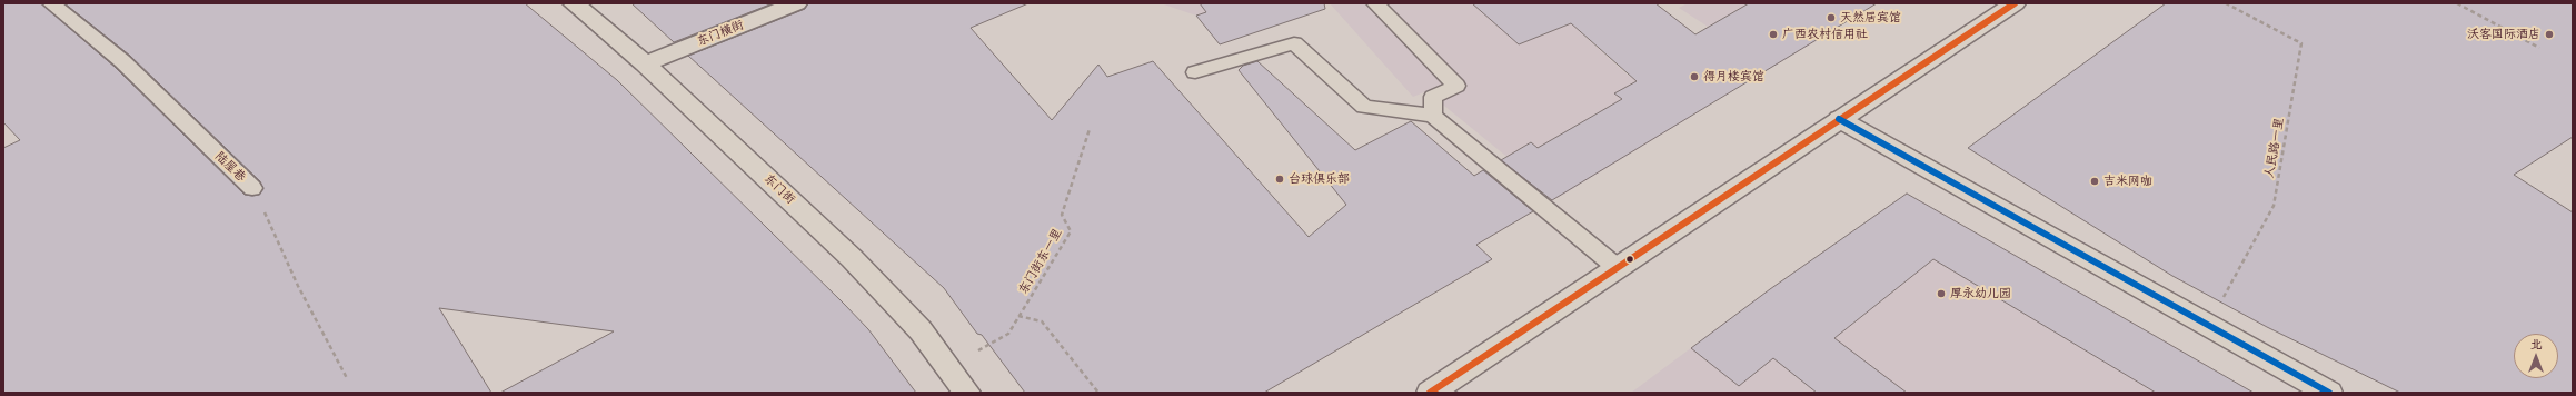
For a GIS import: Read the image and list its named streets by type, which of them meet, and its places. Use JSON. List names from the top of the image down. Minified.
{"streets":{"street":["东门横街","东门街"],"lane":["陆屋巷"],"path":["人民路一里","东门街东一里"]},"crossings":[["东门横街","东门街"],["东门街","东门街东一里"]],"places":["天然居宾馆","广西农村信用社","沃客国际酒店","得月楼宾馆","台球俱乐部","吉米网咖","厚永幼儿园"],"north":"top"}
